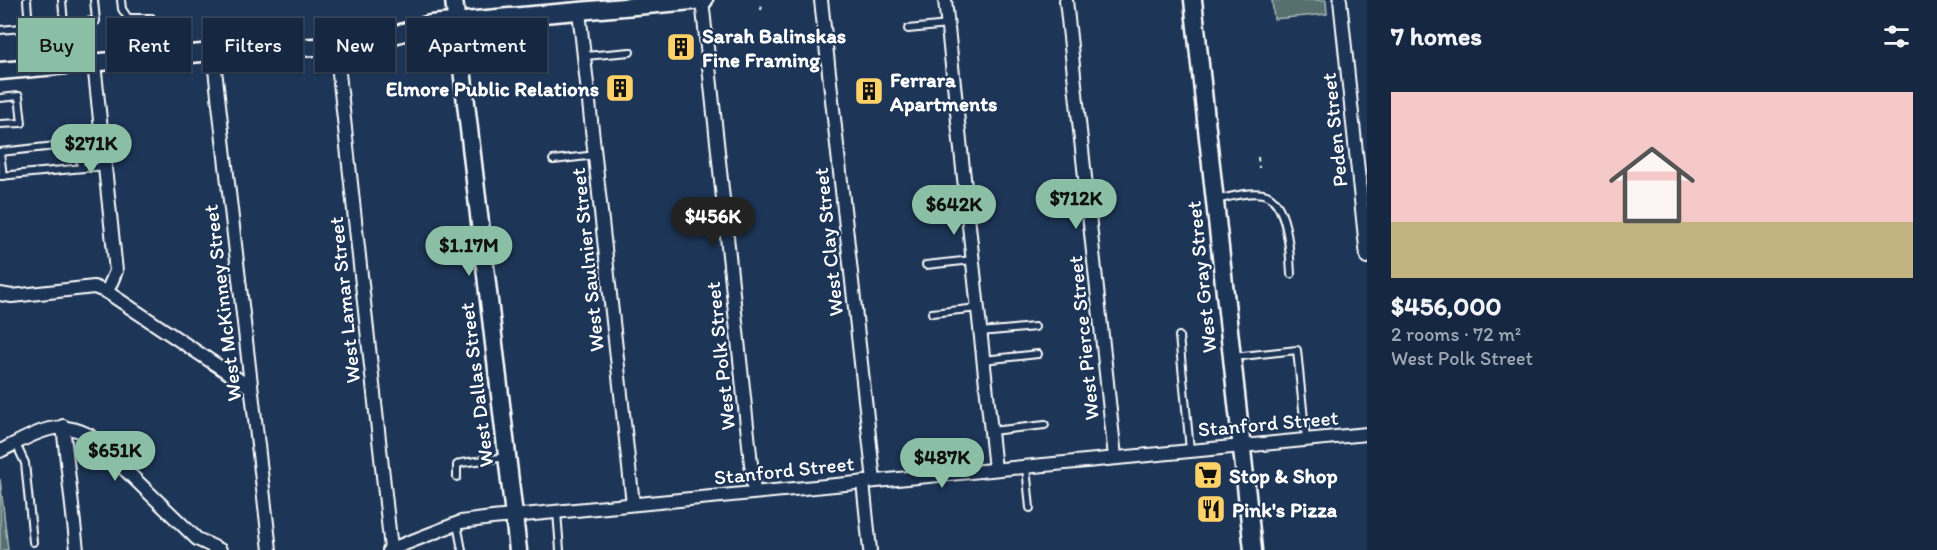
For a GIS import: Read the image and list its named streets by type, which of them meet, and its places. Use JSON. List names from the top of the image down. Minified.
{"streets":{"main road":["West Gray Street","West Dallas Street"],"street":["Peden Street","West Clay Street","West Saulnier Street","West Lamar Street","West McKinney Street","West Pierce Street","West Polk Street","Stanford Street"]},"crossings":[["West Clay Street","Stanford Street"],["West Saulnier Street","Stanford Street"],["West Gray Street","Stanford Street"],["West Lamar Street","Stanford Street"],["West Pierce Street","Stanford Street"],["West Polk Street","Stanford Street"],["West Dallas Street","Stanford Street"]],"places":{"building":["Sarah Balinskas Fine Framing","Elmore Public Relations","Ferrara Apartments"],"supermarket":["Stop & Shop"],"restaurant":["Pink's Pizza"]},"page":{"heading":"7 homes","chip":["Buy","Rent","Filters","New","Apartment"],"list":[{"name":"$456,000","note":"2 rooms · 72 m² · West Polk Street"}],"price":["$271K","$712K","$642K","$456K","$1.17M","$651K","$487K"]}}
